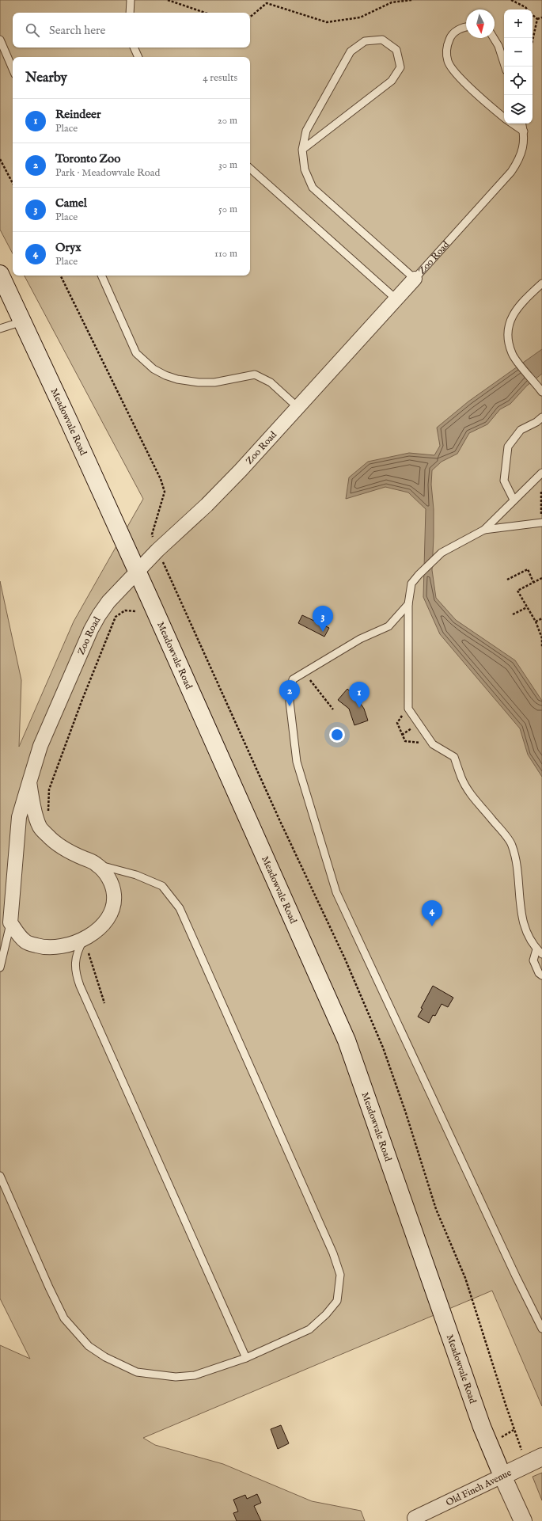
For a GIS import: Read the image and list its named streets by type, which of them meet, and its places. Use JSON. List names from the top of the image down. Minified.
{"streets":{"main road":["Meadowvale Road","Old Finch Avenue"],"street":["Zoo Road"]},"crossings":[["Zoo Road","Meadowvale Road"],["Meadowvale Road","Old Finch Avenue"]],"north":"bottom","page":{"map_buttons":["+","−"],"search":"Search here","heading":["Nearby","4 results"],"list":[{"mark":"1","name":"Reindeer","note":"Place","value":"20 m"},{"mark":"2","name":"Toronto Zoo","note":"Park · Meadowvale Road","value":"30 m"},{"mark":"3","name":"Camel","note":"Place","value":"50 m"},{"mark":"4","name":"Oryx","note":"Place","value":"110 m"}],"pins":["3","2","1","4"]}}
